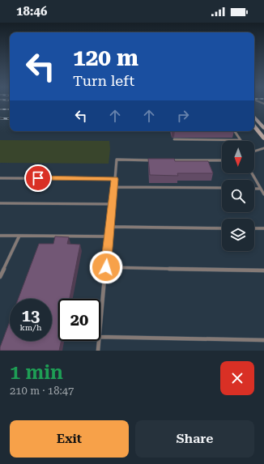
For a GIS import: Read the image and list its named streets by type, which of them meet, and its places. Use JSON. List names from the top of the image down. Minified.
{"north":"bottom","page":{"status":"18:46","turn":["120 m","Turn left"],"speed":"13 km/h","limit":"20","heading":["1 min","210 m · 18:47"],"buttons":["Exit","Share"]}}
